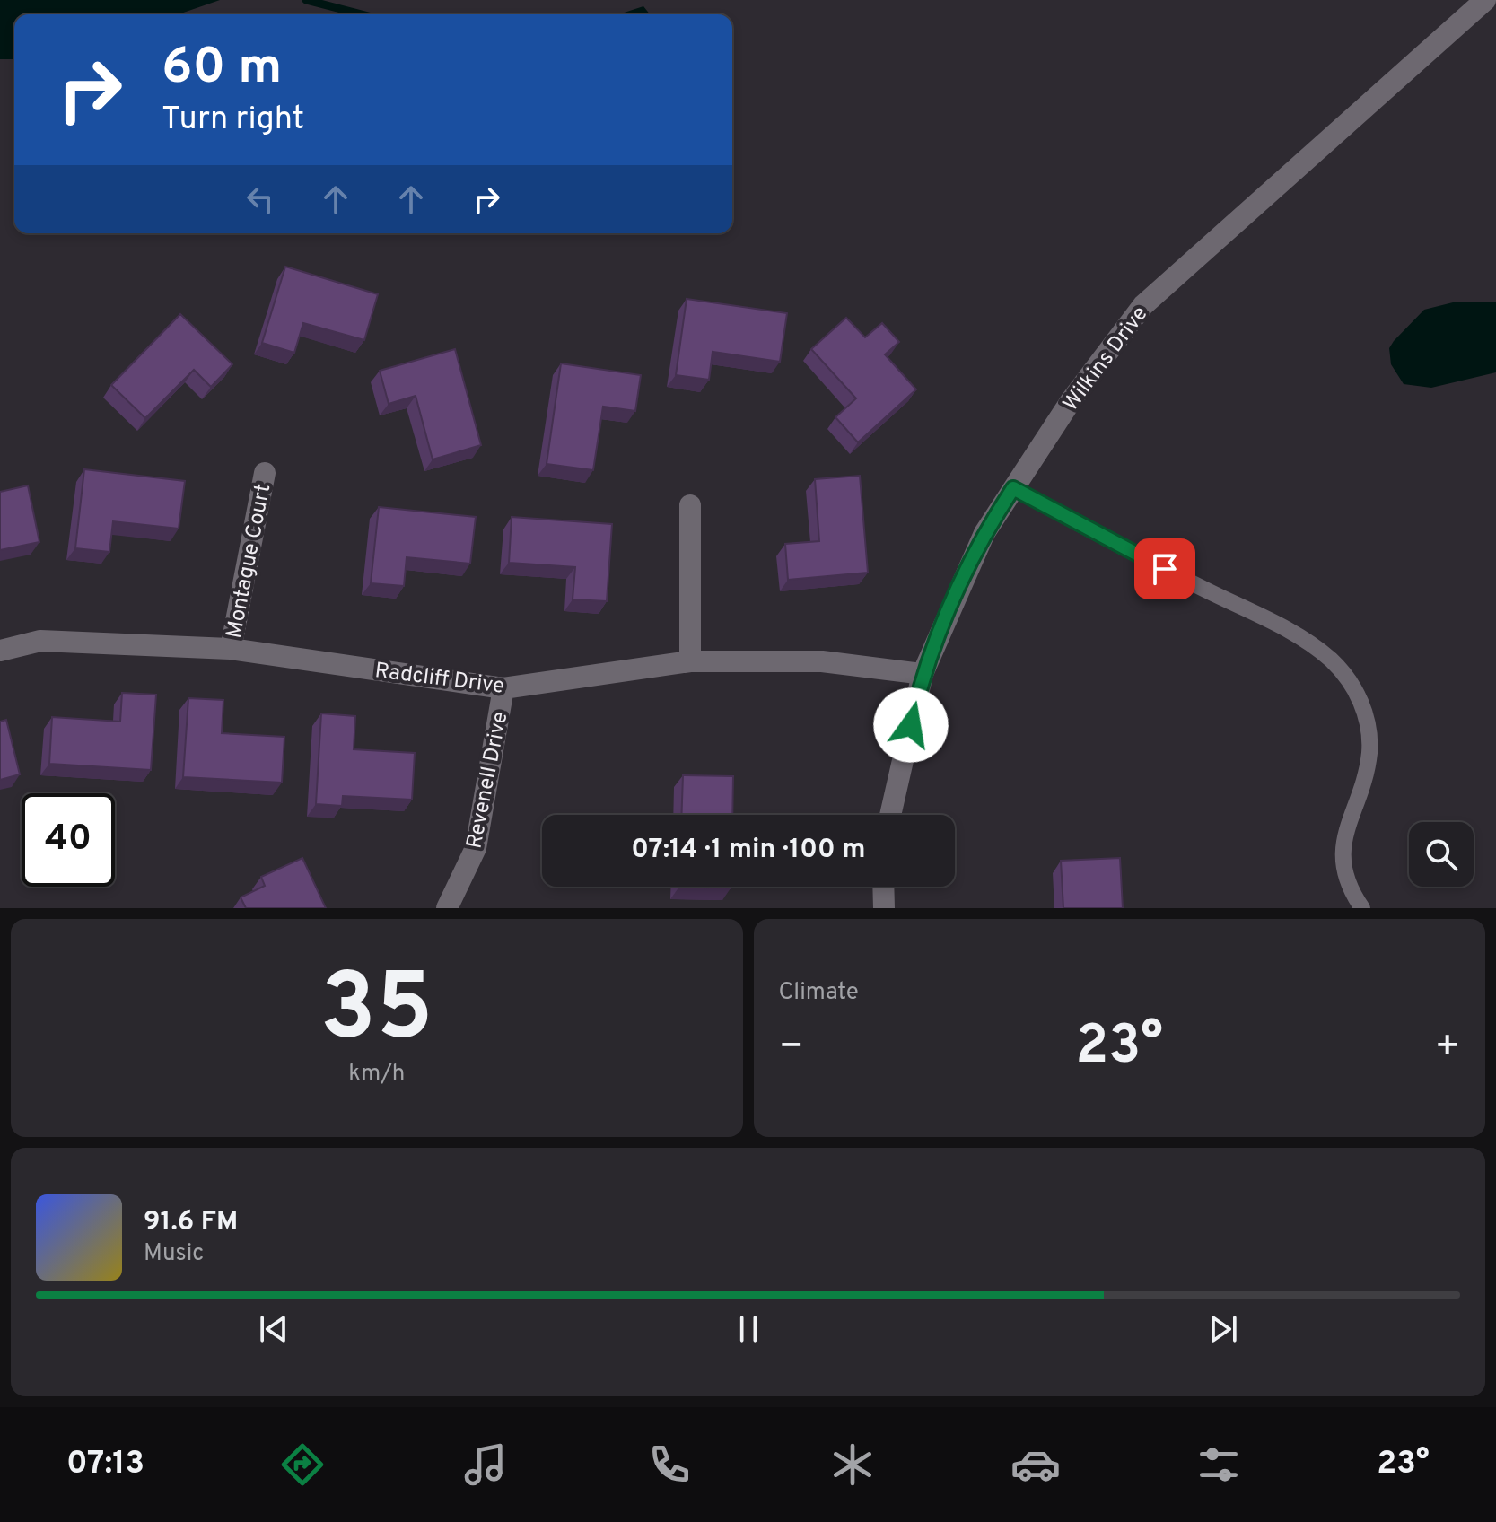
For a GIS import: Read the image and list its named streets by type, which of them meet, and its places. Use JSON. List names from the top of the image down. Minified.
{"streets":{"street":["Wilkins Drive","Montague Court","Radcliff Drive","Revenell Drive"]},"crossings":[["Wilkins Drive","Radcliff Drive"],["Montague Court","Radcliff Drive"],["Radcliff Drive","Revenell Drive"]],"page":{"turn":["60 m","Turn right"],"limit":"40","trip":"07:14 · 1 min · 100 m","tile":[["35","km/h"],"Climate"],"heat":["−","23°","+"],"song":["91.6 FM","Music"],"tabs":["07:13","23°"]}}
